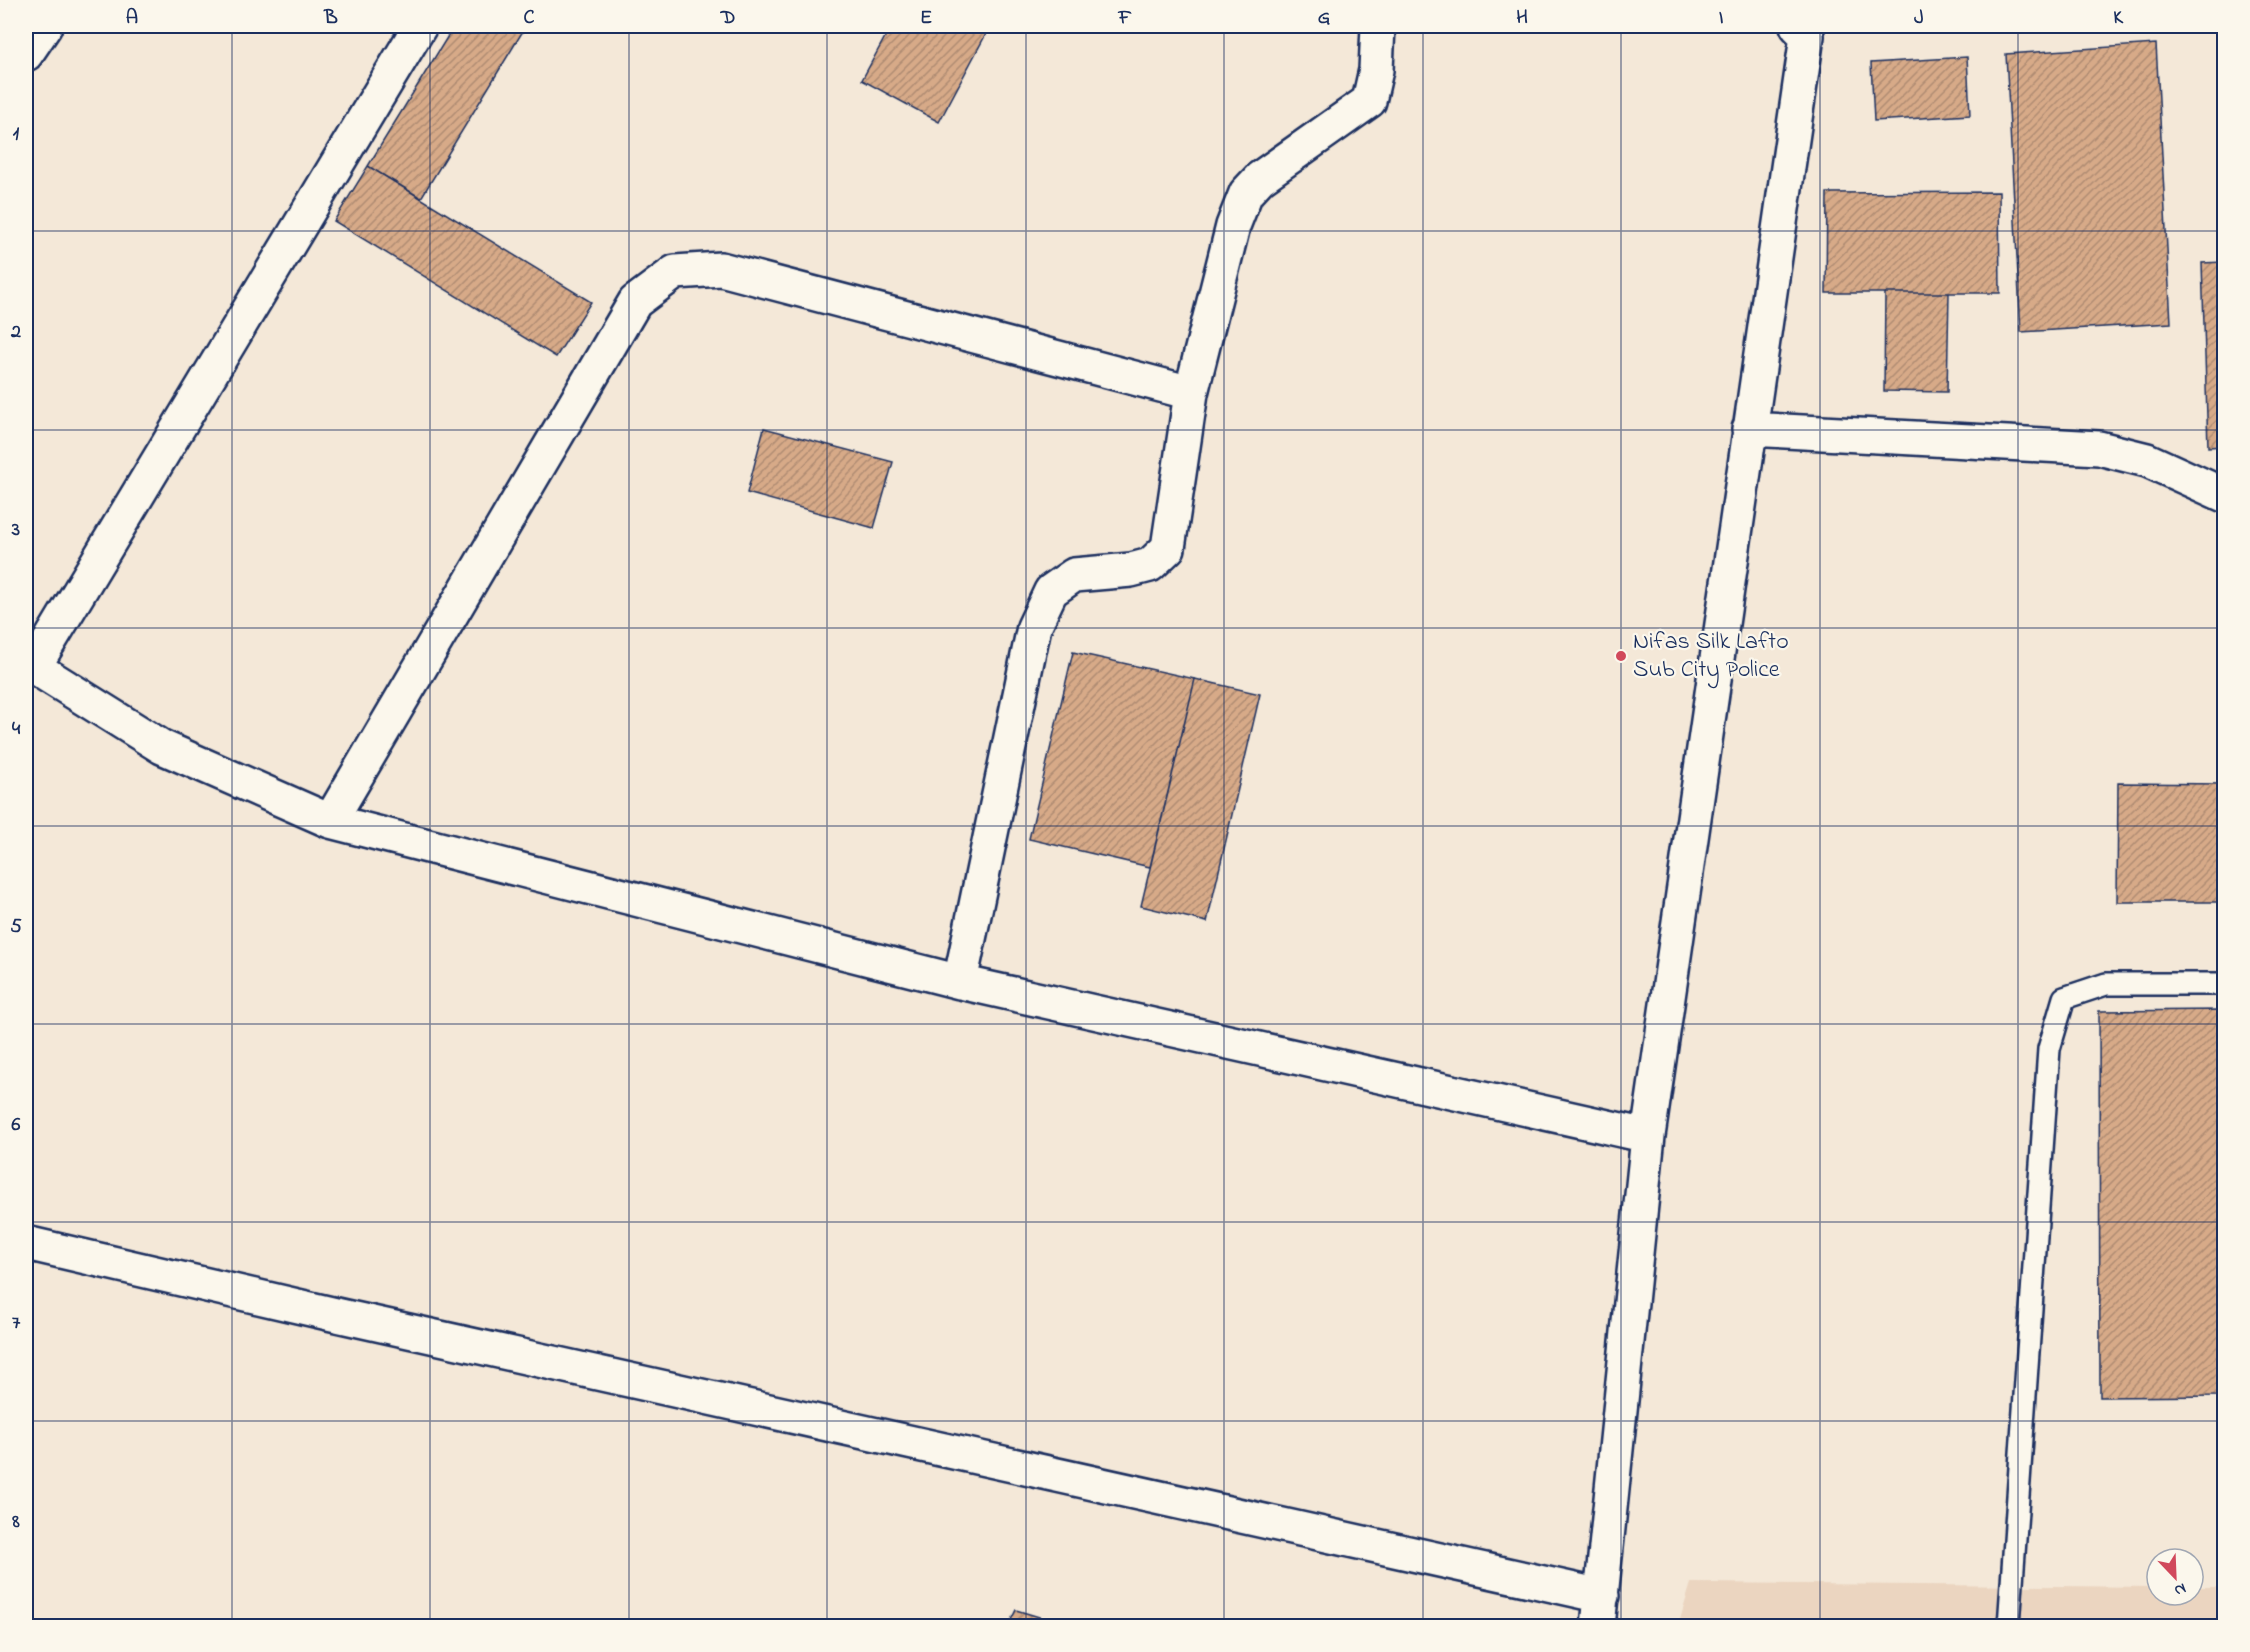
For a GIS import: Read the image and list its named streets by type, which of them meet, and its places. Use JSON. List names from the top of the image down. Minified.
{"places":["Nifas Silk Lafto Sub City Police"],"north":"bottom right","grid":{"columns":["A","B","C","D","E","F","G","H","I","J","K"],"rows":["1","2","3","4","5","6","7","8"]}}
